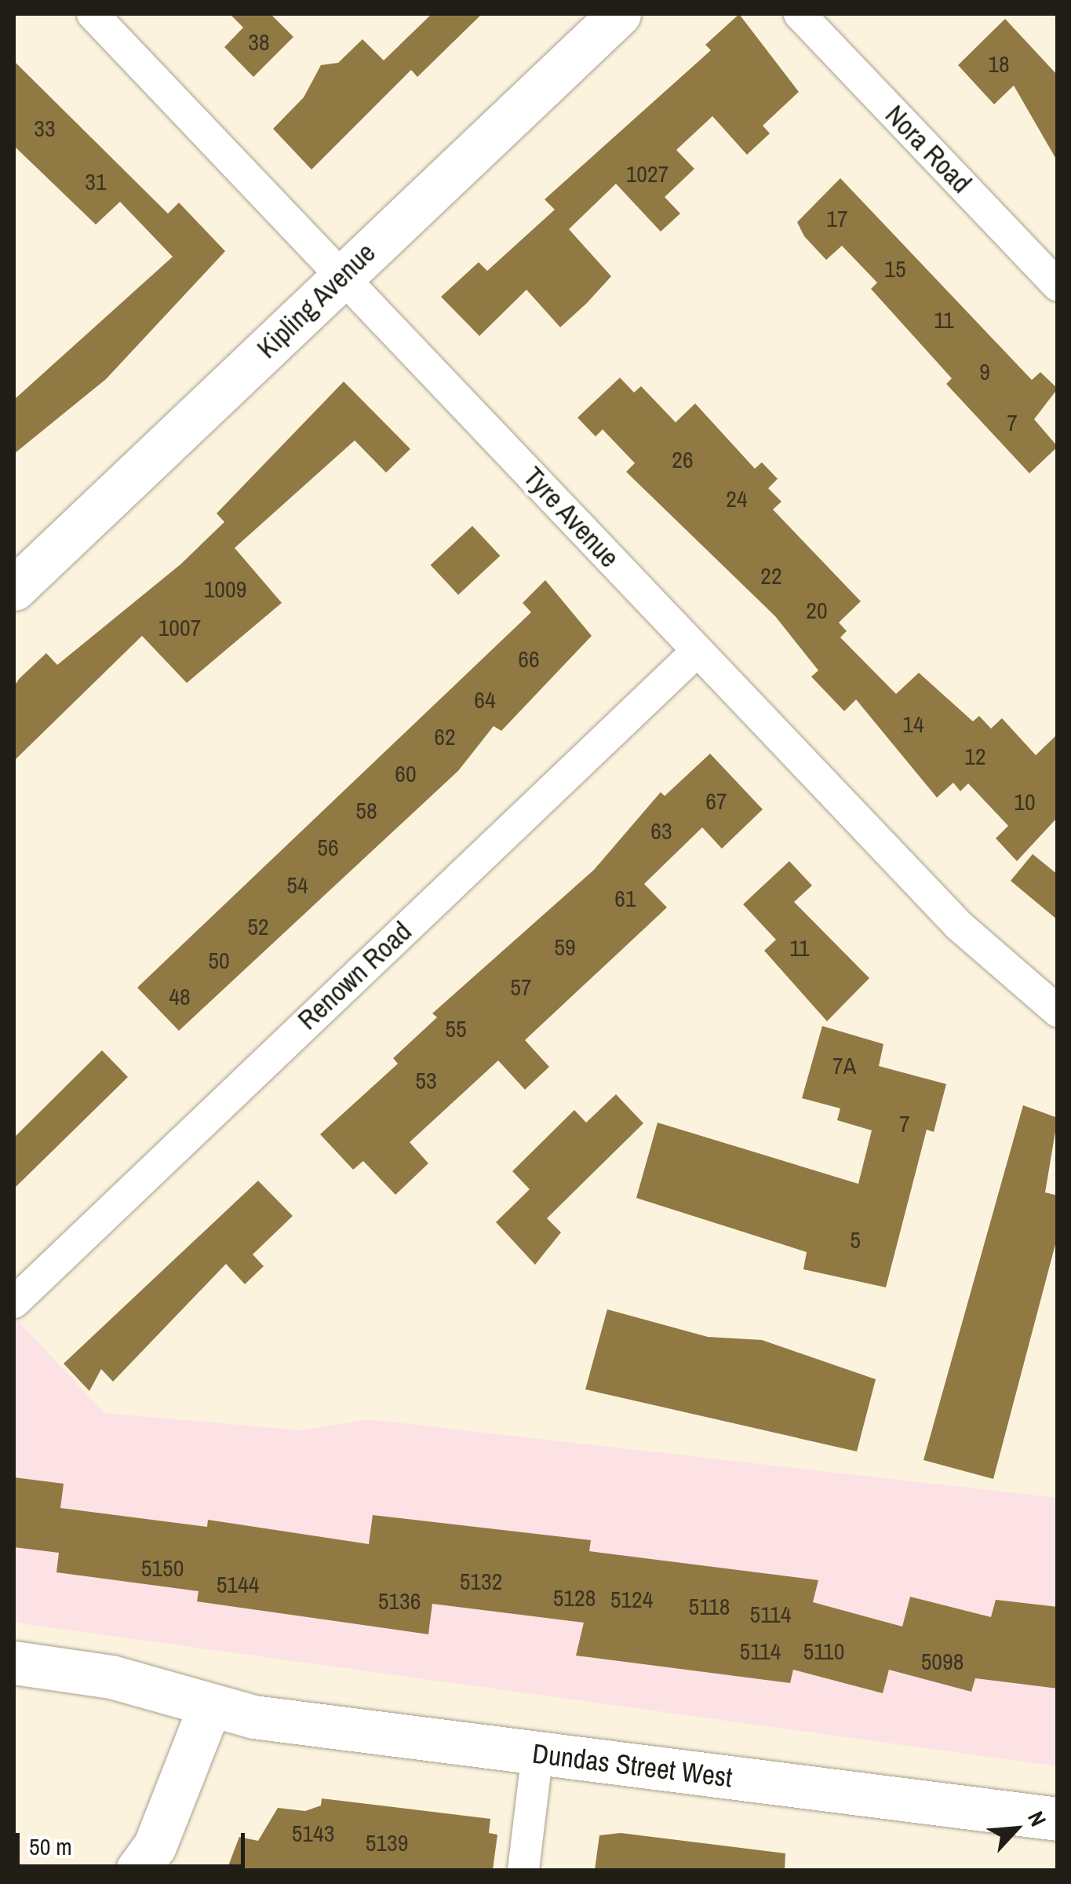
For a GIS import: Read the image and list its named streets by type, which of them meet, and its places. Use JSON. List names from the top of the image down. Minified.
{"streets":{"main road":["Kipling Avenue","Dundas Street West"],"street":["Nora Road","Tyre Avenue","Renown Road"]},"crossings":[["Kipling Avenue","Tyre Avenue"],["Tyre Avenue","Renown Road"]],"house_numbers":["38","18","33","1027","31","17","15","11","9","7","26","24","22","1009","20","1007","66","64","14","62","12","60","67","10","58","63","56","54","61","52","59","11","50","57","48","55","7A","53","7","5","5150","5132","5144","5128","5124","5136","5118","5114","5114","5110","5098","5143","5139"],"scale_bar":"50 m","north":"top right"}
